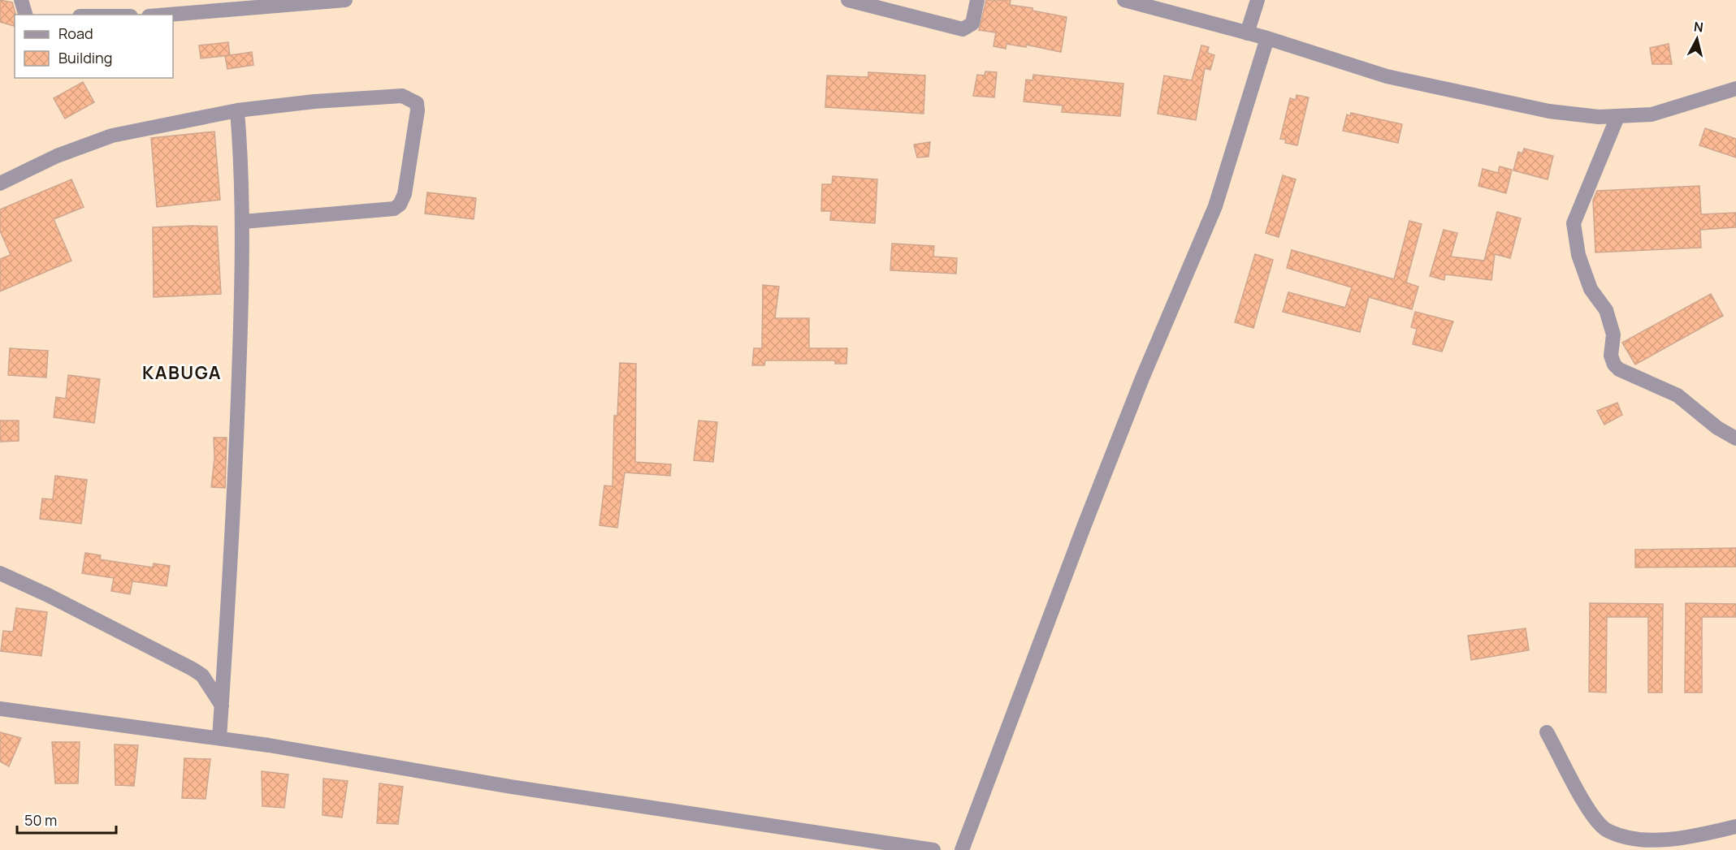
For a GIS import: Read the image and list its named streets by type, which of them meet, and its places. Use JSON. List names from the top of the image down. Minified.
{"districts":["KABUGA"],"legend":["Road","Building"],"scale_bar":"50 m","north":"top"}
